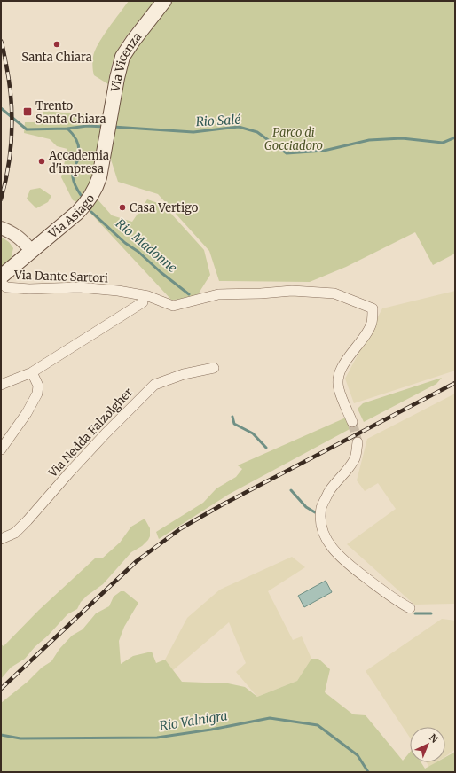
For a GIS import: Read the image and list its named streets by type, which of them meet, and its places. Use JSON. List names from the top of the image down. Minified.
{"streets":{"main road":["Via Vicenza","Via Asiago"],"street":["Via Dante Sartori","Via Nedda Falzolgher"]},"crossings":[["Via Vicenza","Via Asiago"]],"water":["Rio Salé","Rio Madonne","Rio Valnigra"],"parks":["Parco di Gocciadoro"],"places":{"other":["Santa Chiara","Accademia d'impresa","Casa Vertigo"],"transit":["Trento Santa Chiara"]},"north":"top right"}
